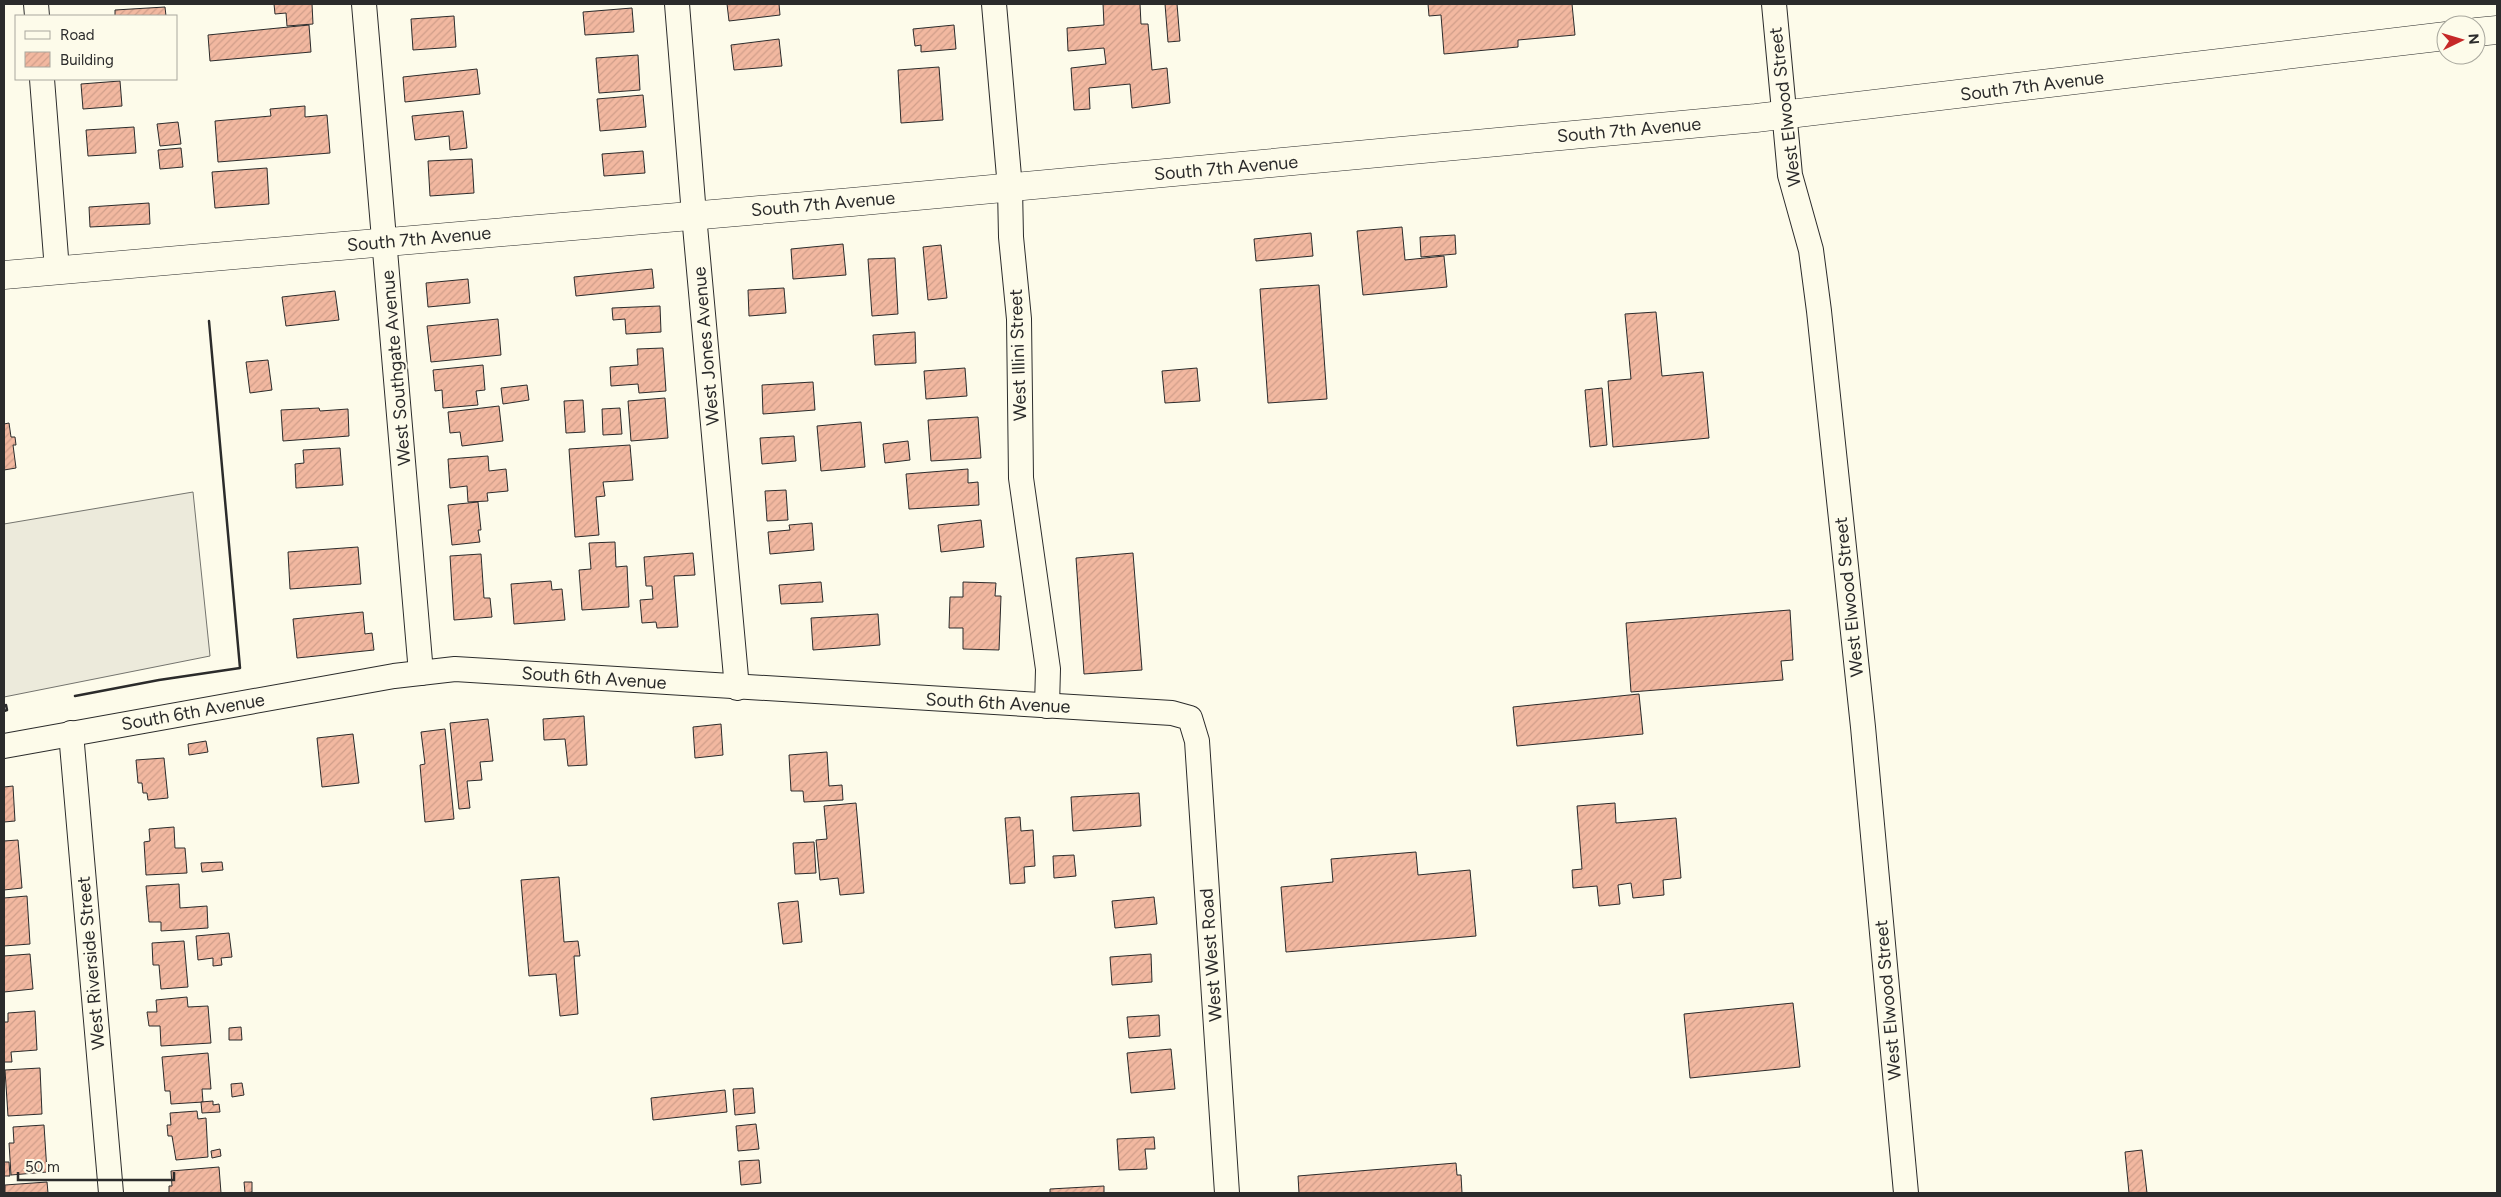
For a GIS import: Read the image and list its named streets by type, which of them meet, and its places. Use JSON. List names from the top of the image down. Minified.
{"streets":{"main road":["South 7th Avenue"],"street":["West Elwood Street","West Jones Avenue","West Illini Street","West Southgate Avenue","South 6th Avenue","West West Road","West Riverside Street"]},"crossings":[["South 7th Avenue","West Elwood Street"],["South 7th Avenue","West Jones Avenue"],["South 7th Avenue","West Illini Street"],["South 7th Avenue","West Southgate Avenue"],["West Jones Avenue","South 6th Avenue"],["West Illini Street","South 6th Avenue"],["West Southgate Avenue","South 6th Avenue"],["South 6th Avenue","West West Road"],["South 6th Avenue","West Riverside Street"]],"legend":["Road","Building"],"scale_bar":"50 m","north":"right"}
